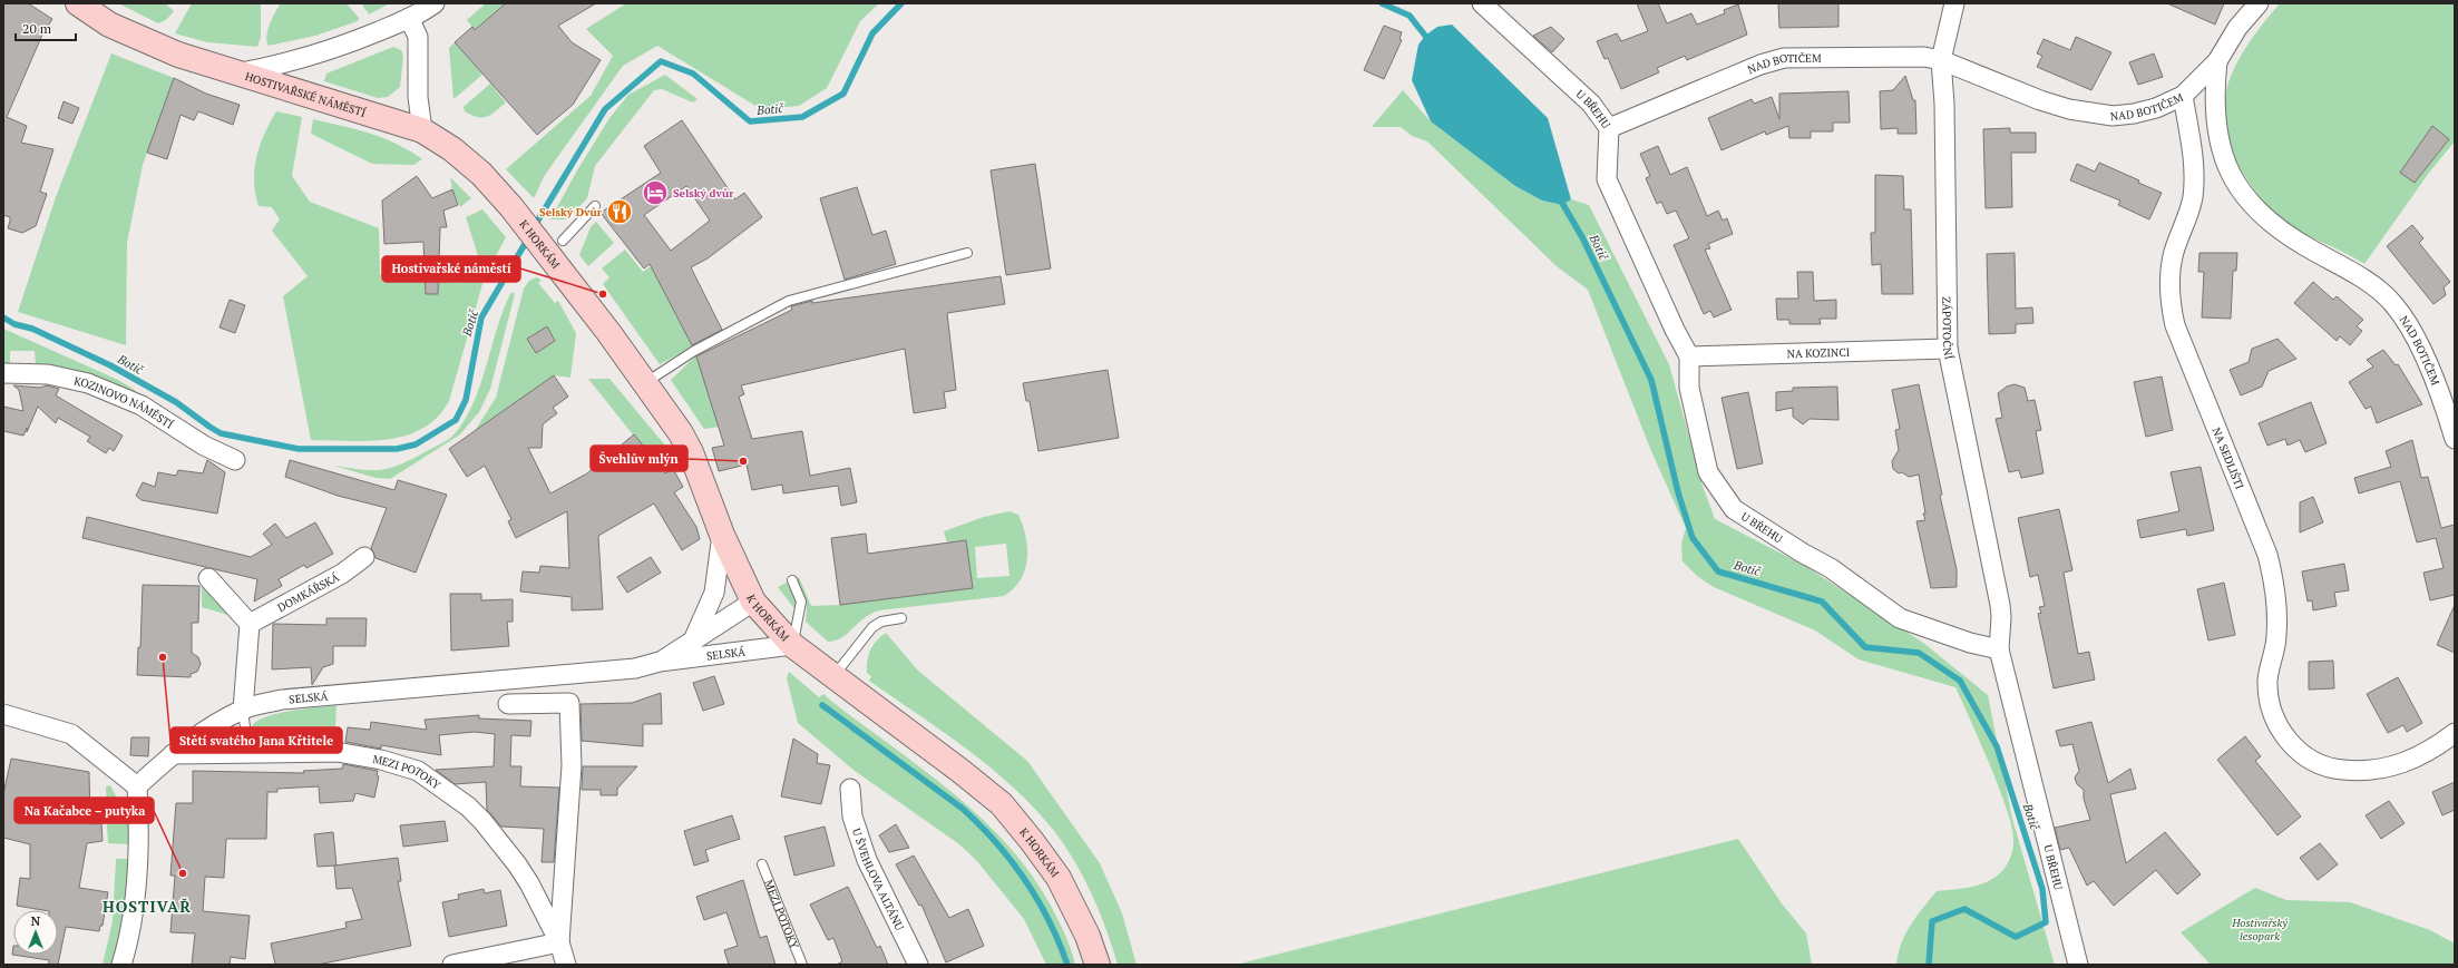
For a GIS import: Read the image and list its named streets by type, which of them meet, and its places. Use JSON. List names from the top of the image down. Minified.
{"streets":{"main road":["HOSTIVAŘSKÉ NÁMĚSTÍ","K HORKÁM"],"street":["NAD BOTIČEM","U BŘEHU","ZÁPOTOČNÍ","NA KOZINCI","KOZINOVO NÁMĚSTÍ","NA SEDLIŠTI","DOMKÁŘSKÁ","SELSKÁ","MEZI POTOKY","U ŠVEHLOVA ALTÁNU"]},"crossings":[["NAD BOTIČEM","U BŘEHU"],["NAD BOTIČEM","ZÁPOTOČNÍ"],["NAD BOTIČEM","NA SEDLIŠTI"],["HOSTIVAŘSKÉ NÁMĚSTÍ","K HORKÁM"],["U BŘEHU","ZÁPOTOČNÍ"],["U BŘEHU","NA KOZINCI"],["K HORKÁM","SELSKÁ"],["ZÁPOTOČNÍ","NA KOZINCI"],["SELSKÁ","MEZI POTOKY"]],"districts":["HOSTIVAŘ"],"water":["Botič"],"parks":["Hostivařský lesopark"],"places":{"hotel":["Selský dvůr"],"restaurant":["Selský Dvůr"],"other":["Hostivařské náměstí","Švehlův mlýn","Stětí svatého Jana Křtitele","Na Kačabce – putyka"]},"scale_bar":"20 m","north":"top"}
